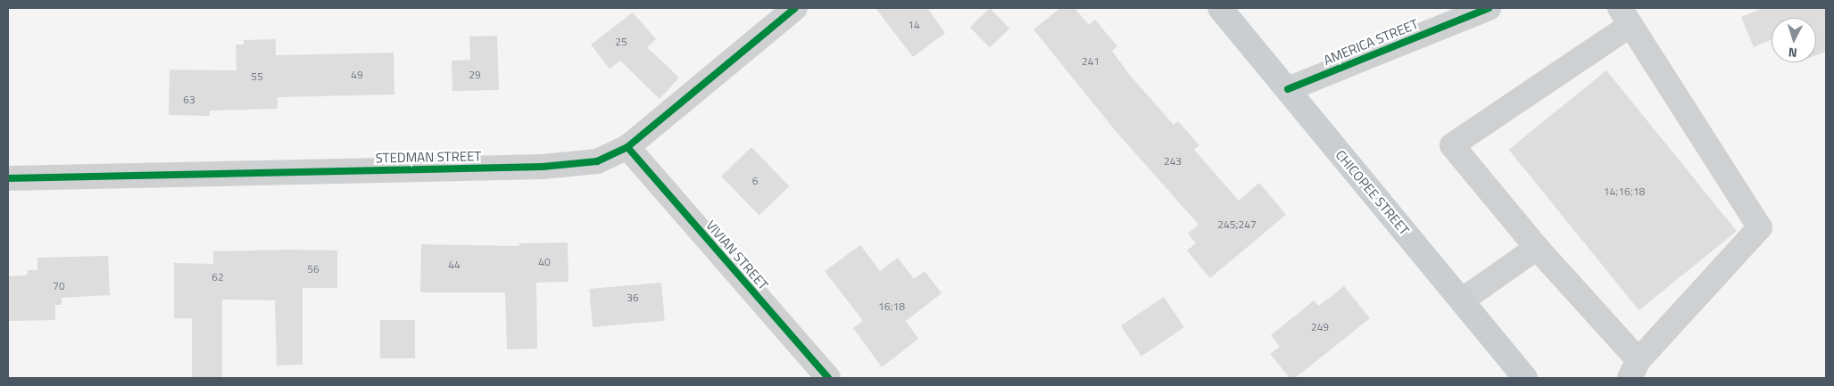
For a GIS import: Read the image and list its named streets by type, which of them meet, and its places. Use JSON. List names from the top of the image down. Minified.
{"streets":{"main road":["CHICOPEE STREET"],"street":["AMERICA STREET","STEDMAN STREET","VIVIAN STREET"]},"crossings":[["AMERICA STREET","CHICOPEE STREET"],["STEDMAN STREET","VIVIAN STREET"]],"house_numbers":["14","25","241","49","29","55","63","243","6","14;16;18","245;247","40","44","56","62","70","36","16;18","249"],"north":"bottom"}
